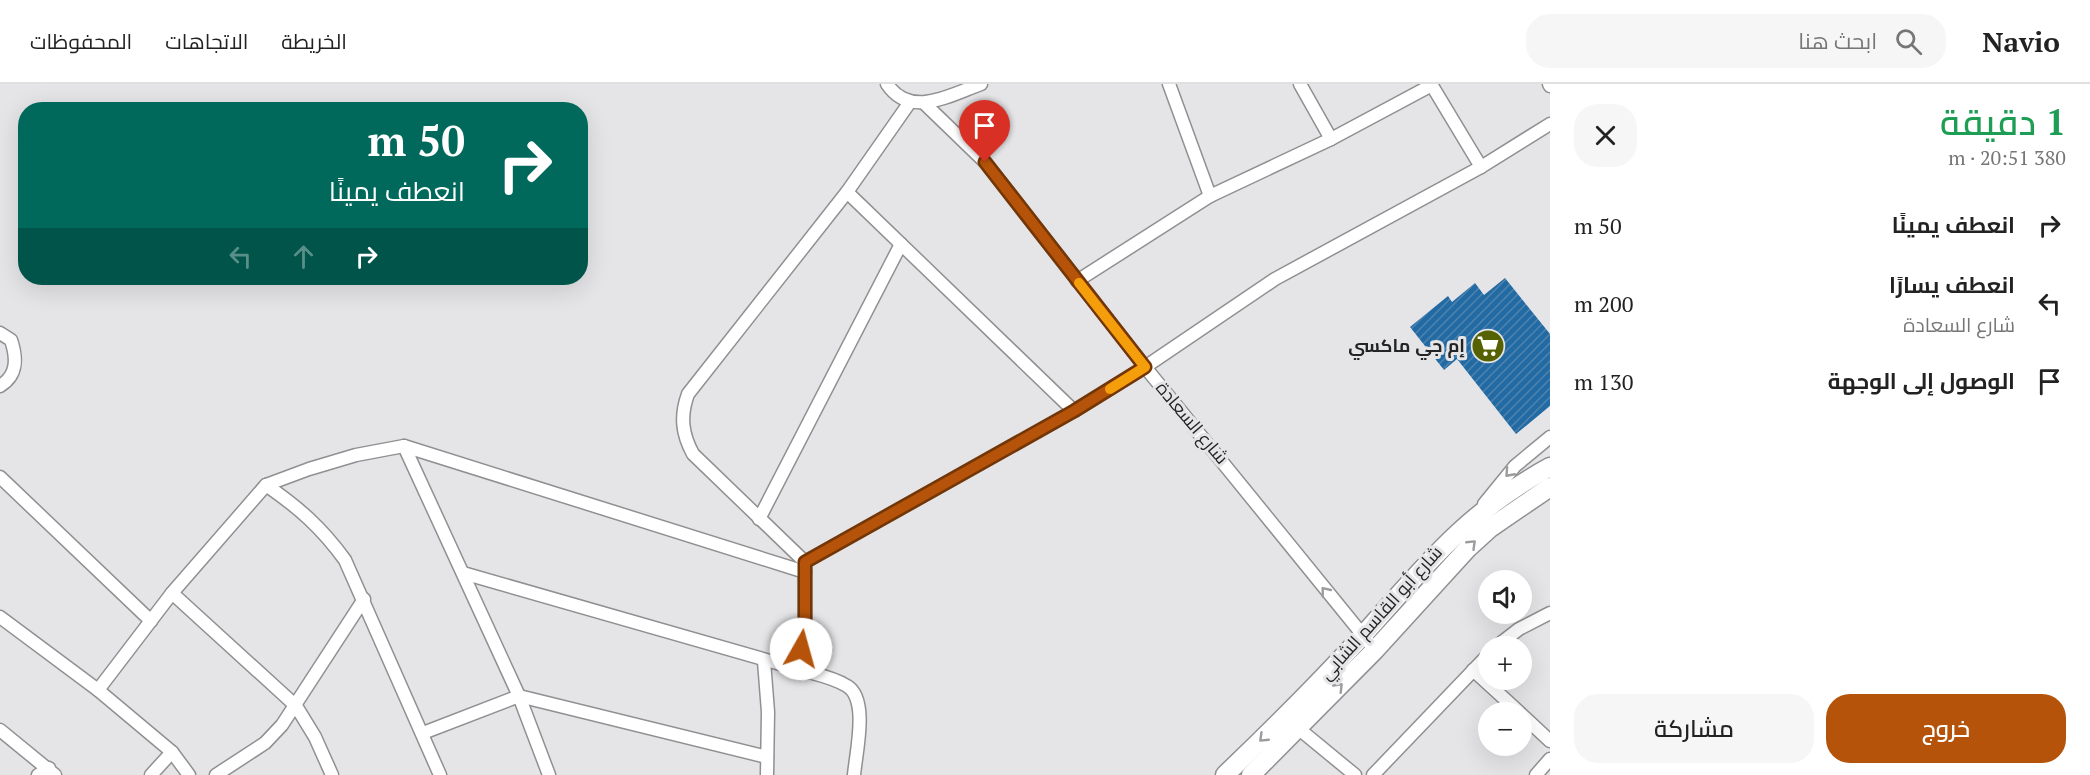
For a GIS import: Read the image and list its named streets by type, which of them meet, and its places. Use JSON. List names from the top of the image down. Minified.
{"streets":{"main road":["شارع أبو القاسم الشابي"],"street":["شارع السعادة"]},"crossings":[["شارع السعادة","شارع أبو القاسم الشابي"]],"one_way":["شارع السعادة"],"places":{"supermarket":["إم جي ماكسي"]},"page":{"header":"Navio","search":"ابحث هنا","nav":["الخريطة","الاتجاهات","المحفوظات"],"heading":["1 دقيقة","380 m · 20:51"],"turn":["50 m","انعطف يمينًا"],"list":[{"name":"انعطف يمينًا","value":"50 m"},{"name":"انعطف يسارًا","note":"شارع السعادة","value":"200 m"},{"name":"الوصول إلى الوجهة","value":"130 m"}],"map_buttons":["+","−"],"buttons":["خروج","مشاركة"]}}
